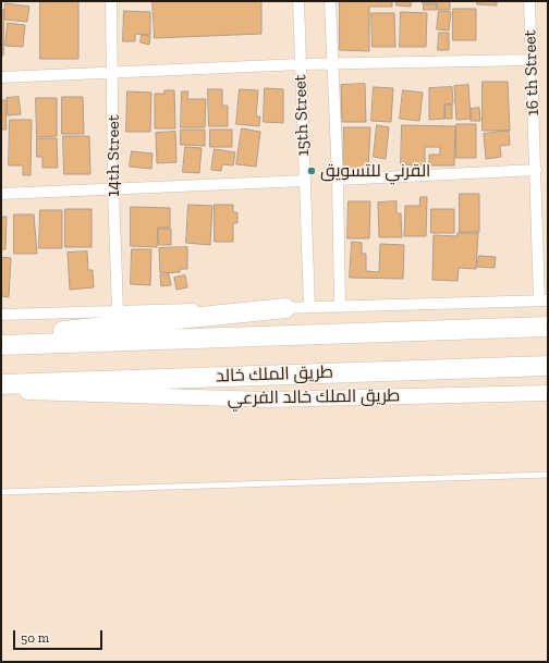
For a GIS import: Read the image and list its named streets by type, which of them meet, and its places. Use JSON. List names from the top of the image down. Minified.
{"streets":{"highway":["طريق الملك خالد"],"main road":["طريق الملك خالد الفرعي"],"street":["16 th Street","15th Street","14th Street"]},"places":["القرني للتسويق"],"scale_bar":"50 m"}
